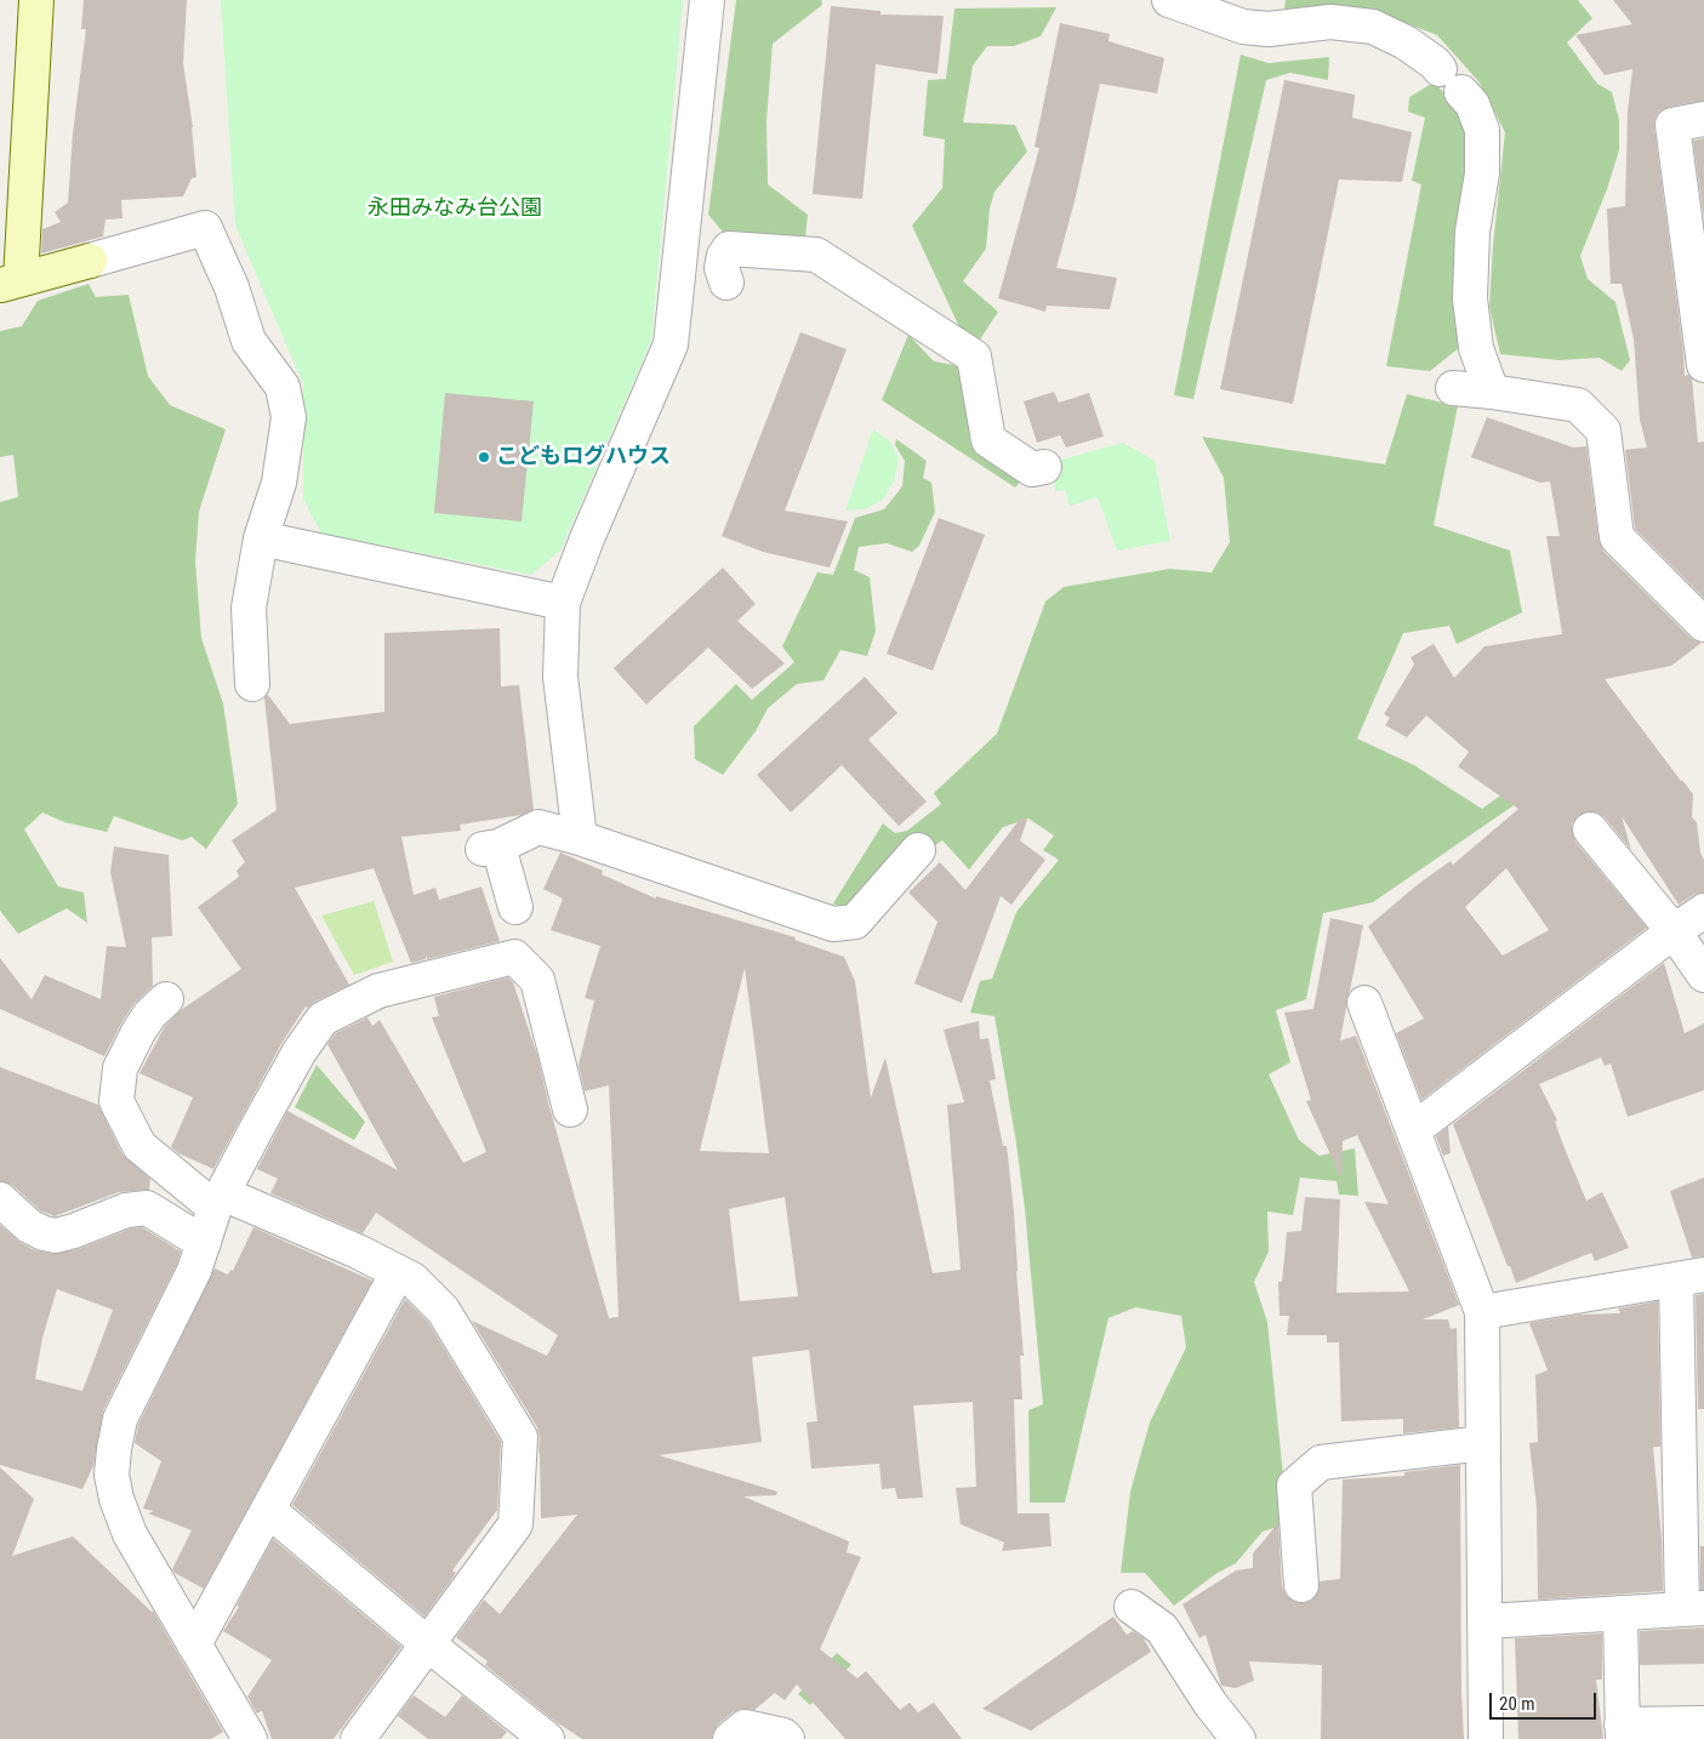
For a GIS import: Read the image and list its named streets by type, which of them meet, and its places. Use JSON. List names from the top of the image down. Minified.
{"parks":["永田みなみ台公園"],"places":["こどもログハウス"],"scale_bar":"20 m"}
